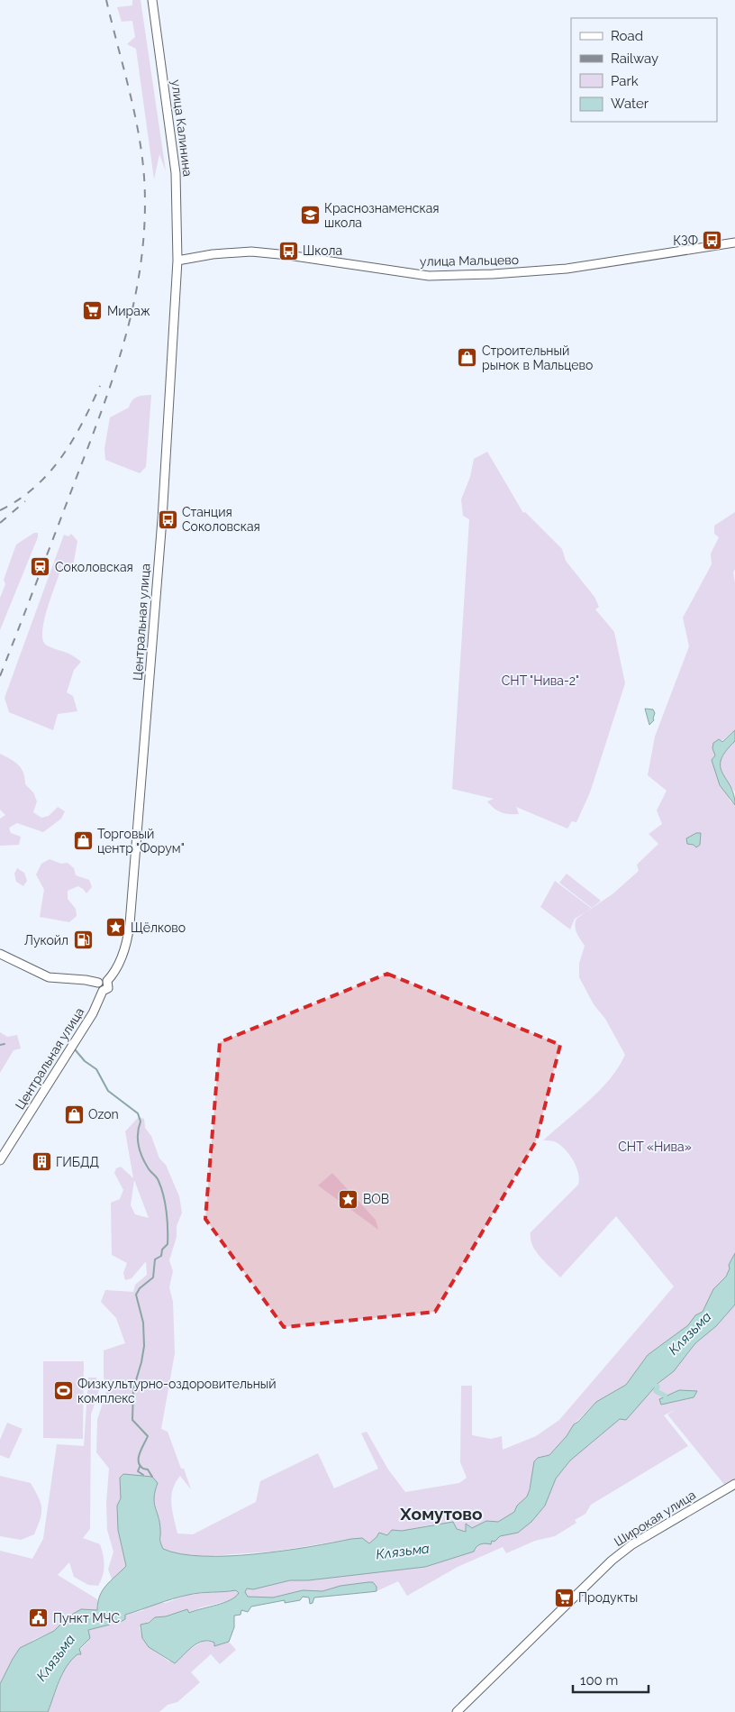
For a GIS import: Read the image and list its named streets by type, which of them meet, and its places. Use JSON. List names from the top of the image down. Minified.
{"streets":{"main road":["улица Калинина","улица Мальцево","Центральная улица","Широкая улица"]},"crossings":[["улица Калинина","улица Мальцево"],["улица Калинина","Центральная улица"],["улица Мальцево","Центральная улица"]],"districts":["Хомутово"],"water":["Клязьма"],"parks":["СНТ \"Нива-2\"","СНТ «Нива»"],"places":{"school or university":["Краснознаменская школа"],"bus stop":["КЗФ","Школа","Станция Соколовская"],"supermarket":["Мираж","Продукты"],"shop":["Строительный рынок в Мальцево","Торговый центр \"Форум\"","Ozon"],"station":["Соколовская"],"place":["Щёлково","ВОВ"],"fuel station":["Лукойл"],"building":["ГИБДД"],"sports":["Физкультурно-оздоровительный комплекс"],"public building":["Пункт МЧС"]},"legend":["Road","Railway","Park","Water"],"scale_bar":"100 m"}
